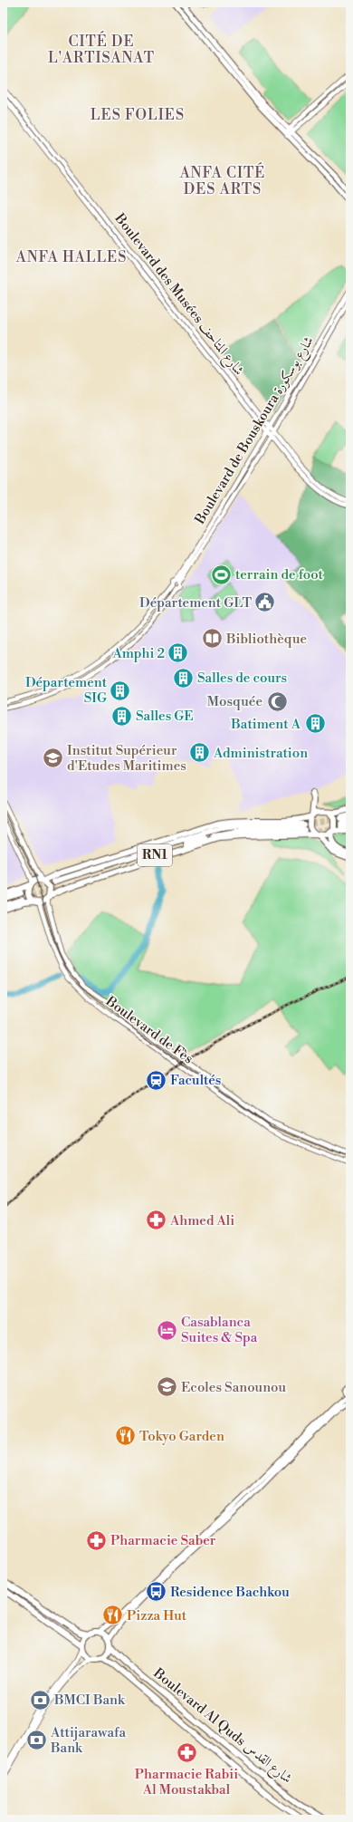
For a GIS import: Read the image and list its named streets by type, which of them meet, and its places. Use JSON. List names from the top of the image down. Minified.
{"streets":{"main road":["RN1","Boulevard Al Quds شارع القدس"],"street":["Boulevard des Musées شارع المتاحف","Boulevard de Bouskoura شارع بوسكورة","Boulevard de Fès"]},"crossings":[["Boulevard des Musées شارع المتاحف","Boulevard de Bouskoura شارع بوسكورة"]],"districts":["CITÉ DE L'ARTISANAT","LES FOLIES","ANFA CITÉ DES ARTS","ANFA HALLES"],"places":{"sports":["terrain de foot"],"public building":["Département GLT"],"library":["Bibliothèque"],"building":["Amphi 2","Salles de cours","Département SIG","Salles GE","Batiment A","Administration"],"mosque":["Mosquée"],"school or university":["Institut Supérieur d'Etudes Maritimes","Ecoles Sanounou"],"station":["Facultés"],"pharmacy":["Ahmed Ali","Pharmacie Saber","Pharmacie Rabii Al Moustakbal"],"hotel":["Casablanca Suites & Spa"],"restaurant":["Tokyo Garden","Pizza Hut"],"bus stop":["Residence Bachkou"],"bank":["BMCI Bank","Attijarawafa Bank"]}}
